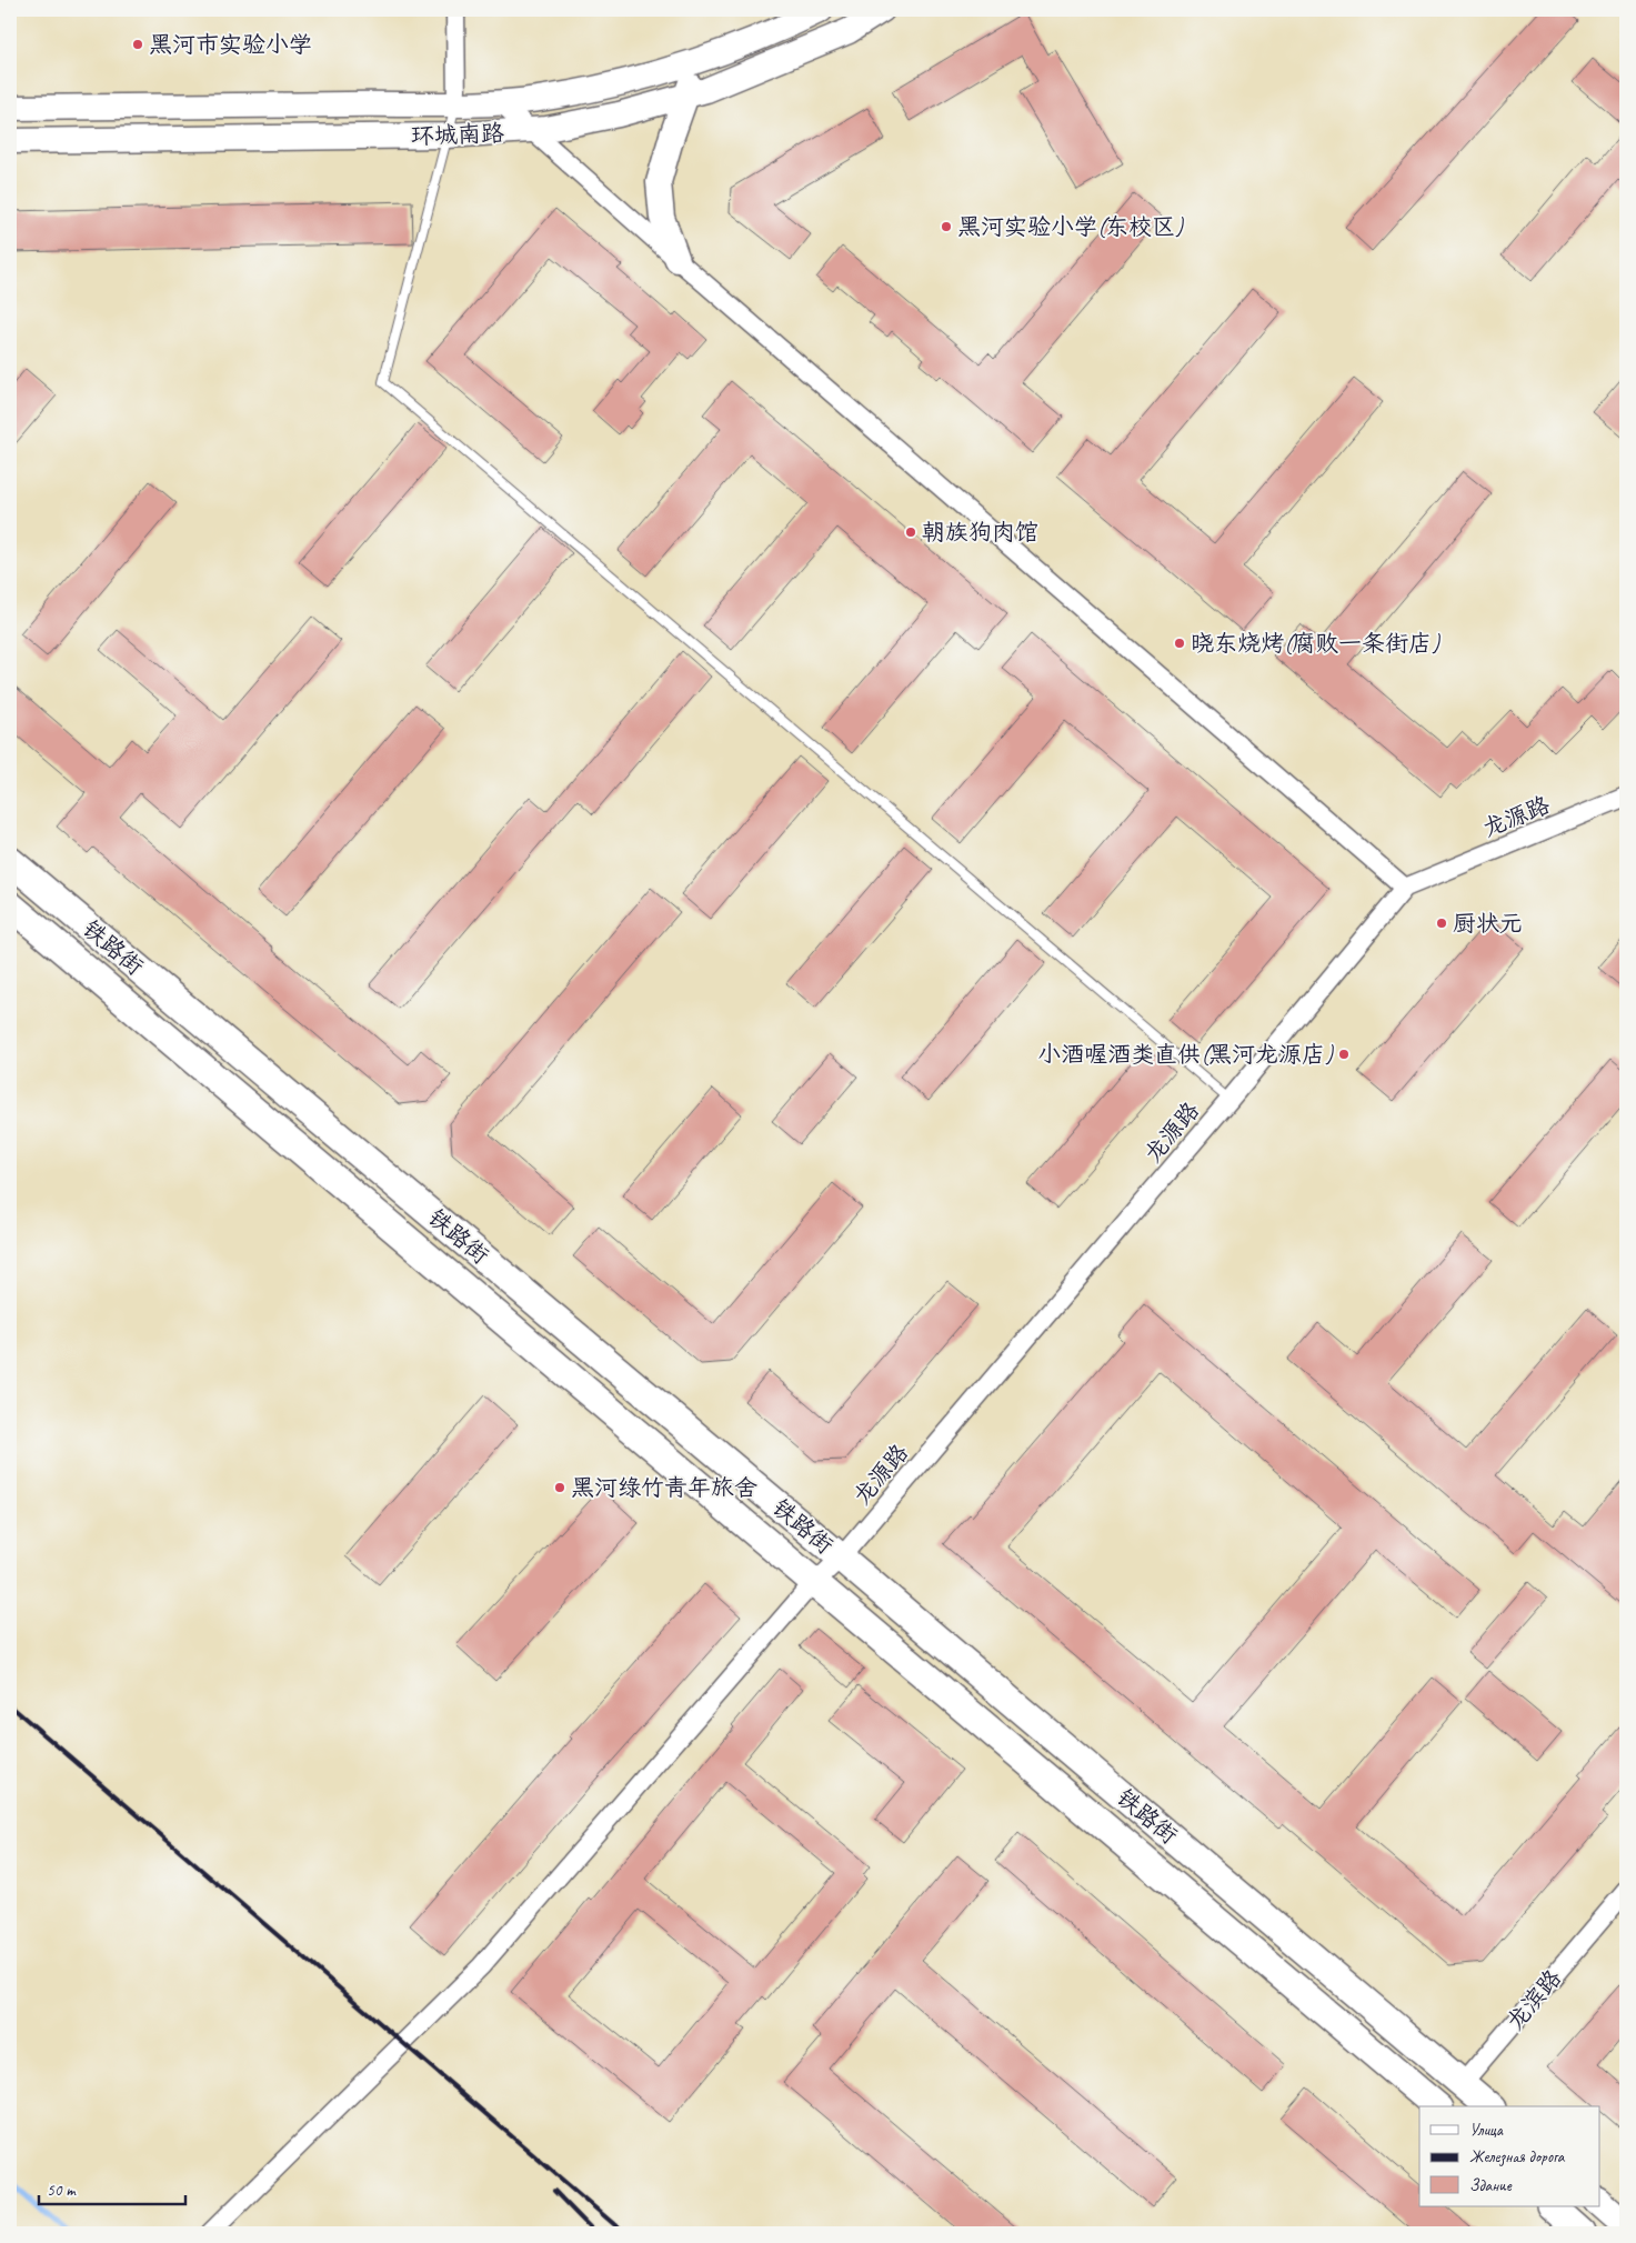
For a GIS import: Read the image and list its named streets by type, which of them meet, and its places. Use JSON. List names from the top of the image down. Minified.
{"streets":{"main road":["环城南路","铁路街","龙滨路"],"street":["龙源路"]},"crossings":[["龙源路","铁路街"],["铁路街","龙滨路"]],"places":["黑河市实验小学","黑河实验小学(东校区)","朝族狗肉馆","晓东烧烤(腐败一条街店)","厨状元","小酒喔酒类直供(黑河龙源店)","黑河绿竹青年旅舍"],"legend":["Улица","Железная дорога","Здание"],"scale_bar":"50 m"}
